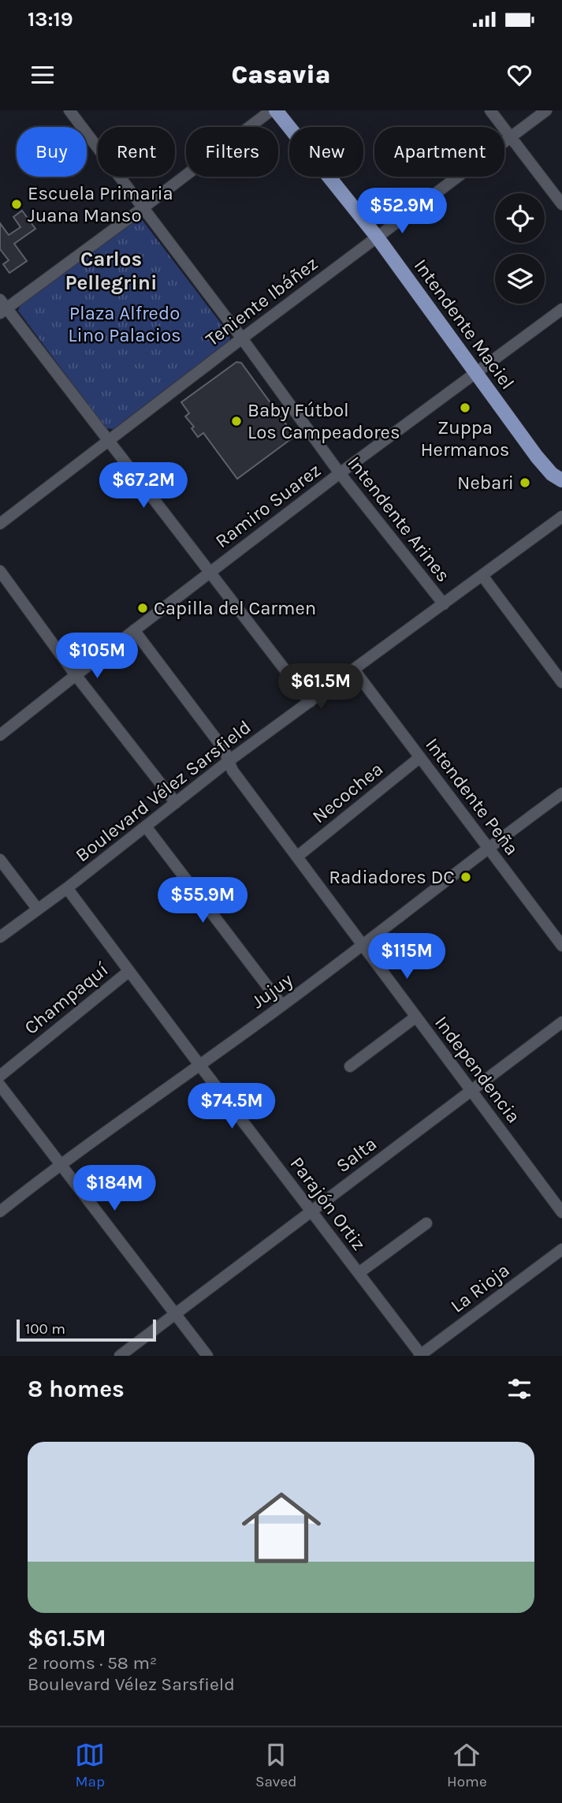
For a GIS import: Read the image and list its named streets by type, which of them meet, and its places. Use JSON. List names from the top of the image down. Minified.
{"streets":{"main road":["Intendente Maciel"],"street":["Teniente Ibáñez","Ramiro Suarez","Intendente Arines","Boulevard Vélez Sarsfield","Necochea","Intendente Peña","Jujuy","Champaquí","Independencia","Salta","Parajón Ortiz","La Rioja"]},"crossings":[["Teniente Ibáñez","Intendente Maciel"],["Teniente Ibáñez","Intendente Arines"],["Intendente Maciel","Ramiro Suarez"],["Ramiro Suarez","Intendente Arines"],["Ramiro Suarez","Independencia"],["Intendente Arines","Boulevard Vélez Sarsfield"],["Boulevard Vélez Sarsfield","Intendente Peña"],["Boulevard Vélez Sarsfield","Independencia"],["Boulevard Vélez Sarsfield","Parajón Ortiz"],["Necochea","Intendente Peña"],["Necochea","Independencia"],["Intendente Peña","Jujuy"],["Jujuy","Independencia"],["Jujuy","Parajón Ortiz"],["Champaquí","Parajón Ortiz"],["Independencia","Salta"],["Salta","Parajón Ortiz"],["Parajón Ortiz","La Rioja"]],"districts":["Carlos Pellegrini"],"parks":["Plaza Alfredo Lino Palacios"],"places":["Escuela Primaria Juana Manso","Zuppa Hermanos","Baby Fútbol Los Campeadores","Nebari","Capilla del Carmen","Radiadores DC"],"scale_bar":"100 m","page":{"status":"13:19","header":"Casavia","chip":["Buy","Rent","Filters","New","Apartment"],"price":["$52.9M","$67.2M","$105M","$61.5M","$55.9M","$115M","$74.5M","$184M"],"scale":"100 m","heading":"8 homes","list":[{"name":"$61.5M","note":"2 rooms · 58 m² · Boulevard Vélez Sarsfield"}],"tabs":["Map","Saved","Home"]}}
